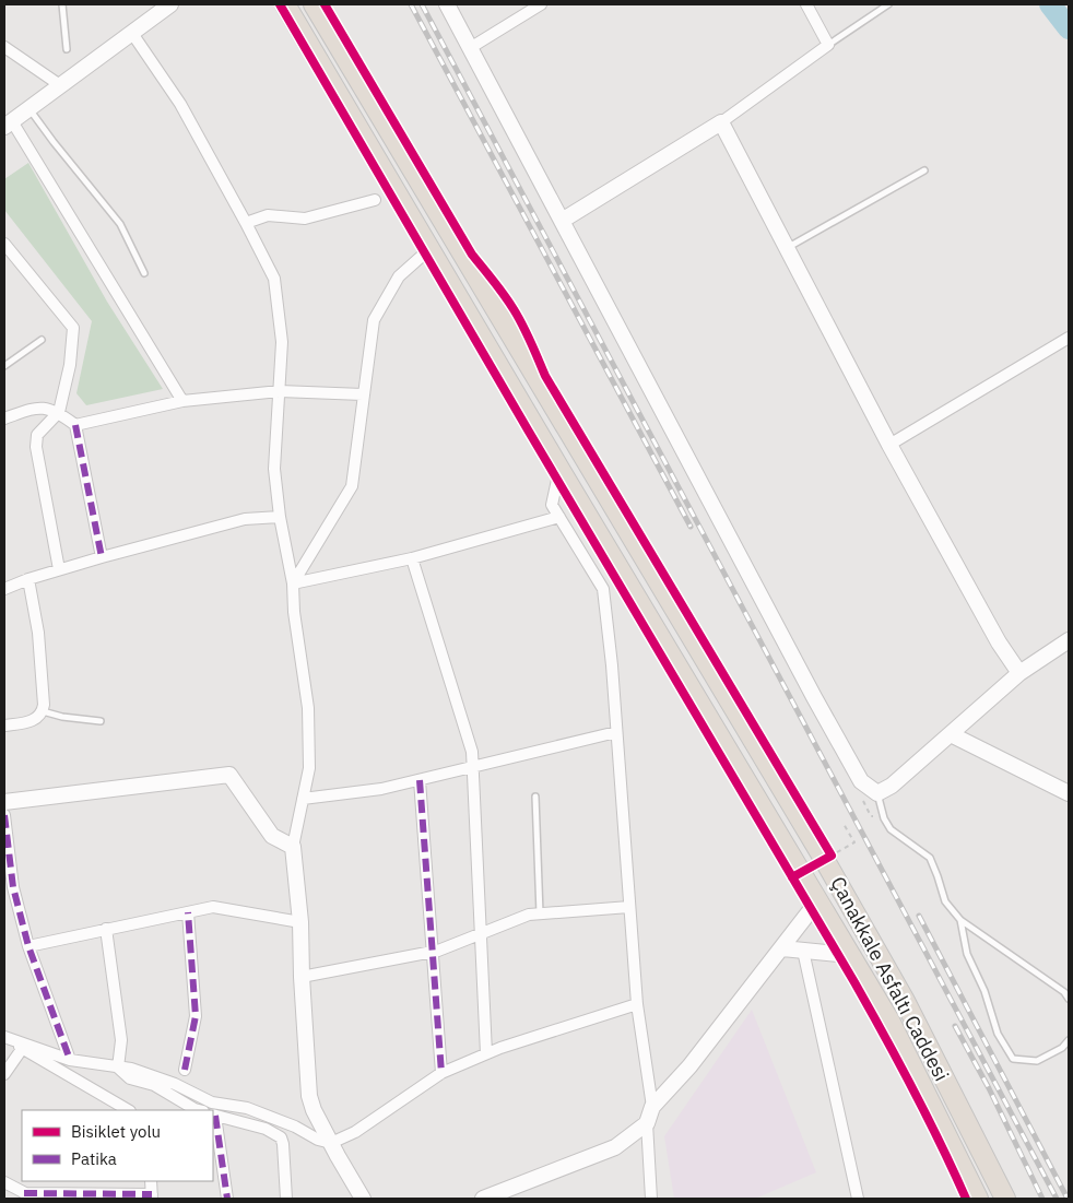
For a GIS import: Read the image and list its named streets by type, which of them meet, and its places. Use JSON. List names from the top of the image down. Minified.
{"streets":{"highway":["Çanakkale Asfaltı Caddesi"]},"legend":["Bisiklet yolu","Patika"]}
